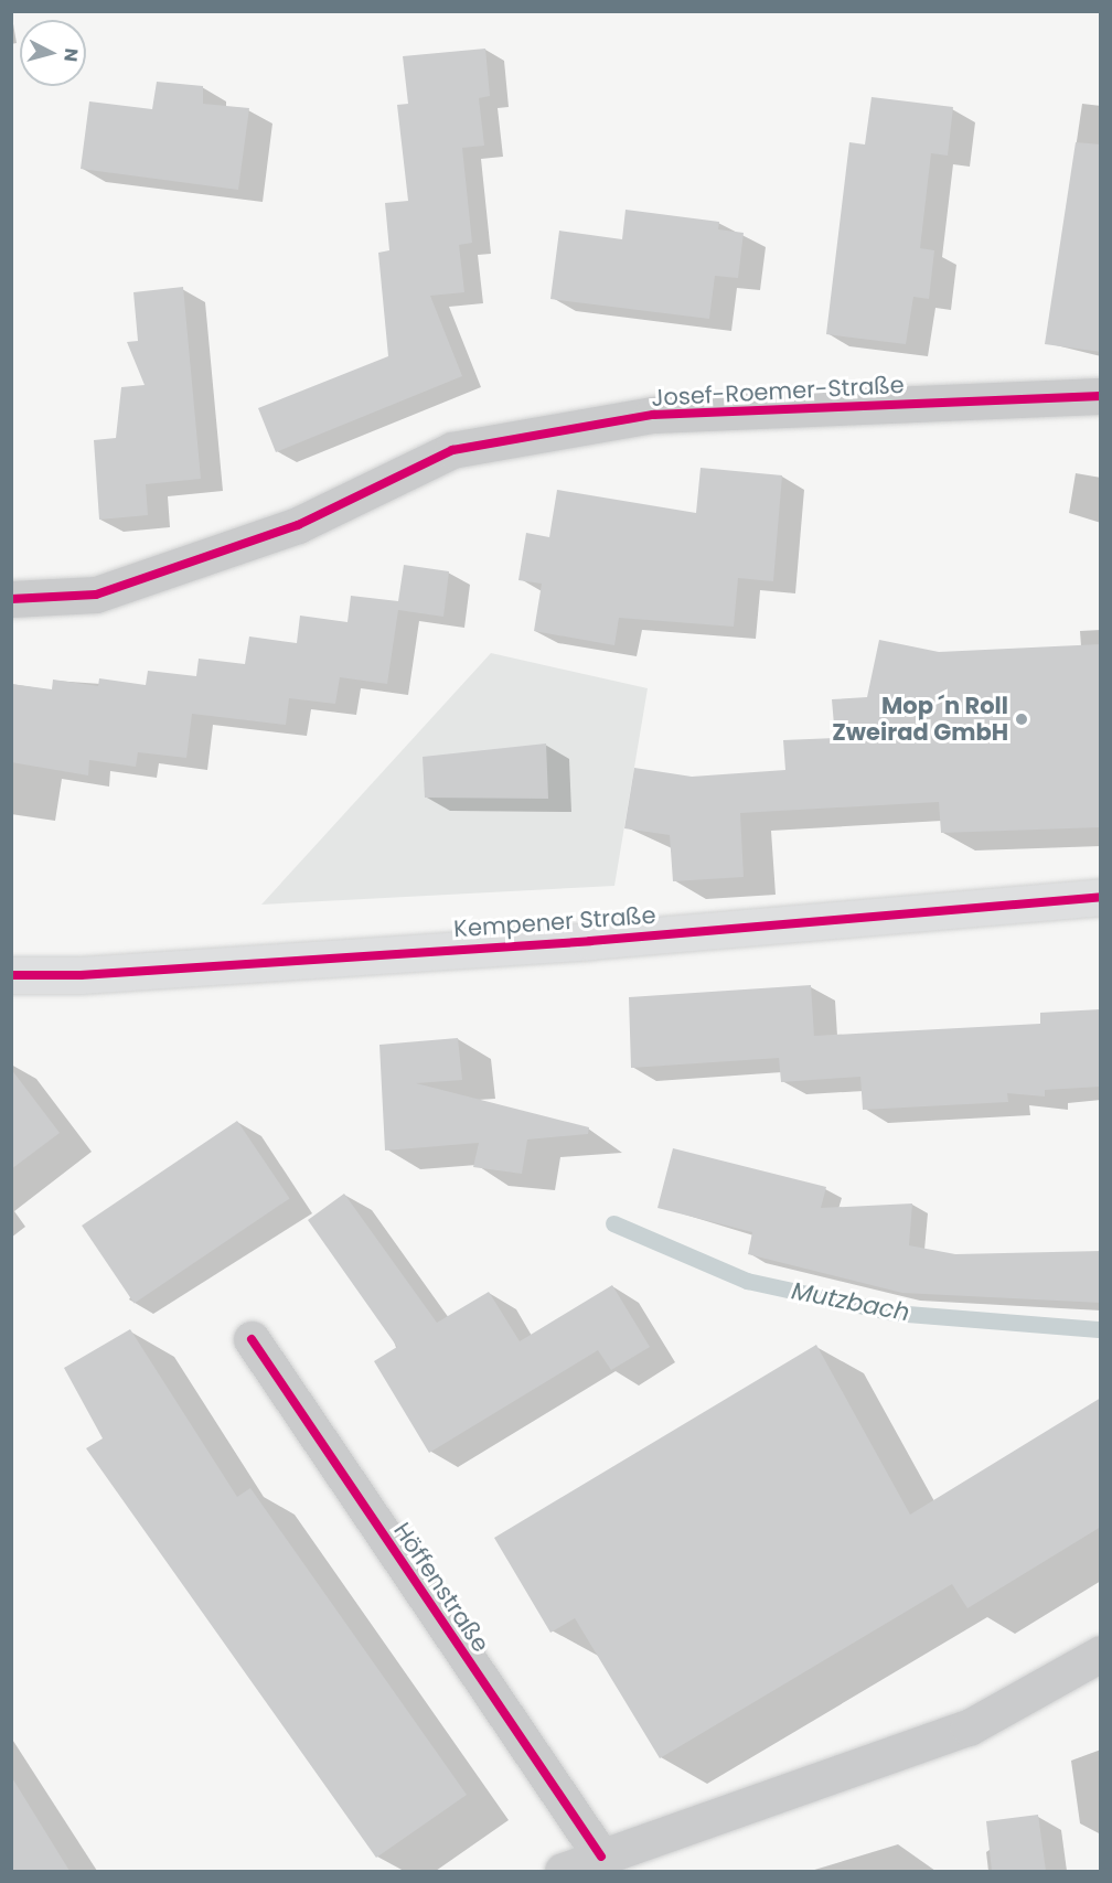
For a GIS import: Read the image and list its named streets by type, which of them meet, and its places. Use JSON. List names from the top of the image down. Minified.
{"streets":{"main road":["Kempener Straße"],"street":["Josef-Roemer-Straße","Höffenstraße"]},"water":["Mutzbach"],"places":["Mop ´n Roll Zweirad GmbH"],"north":"right"}
